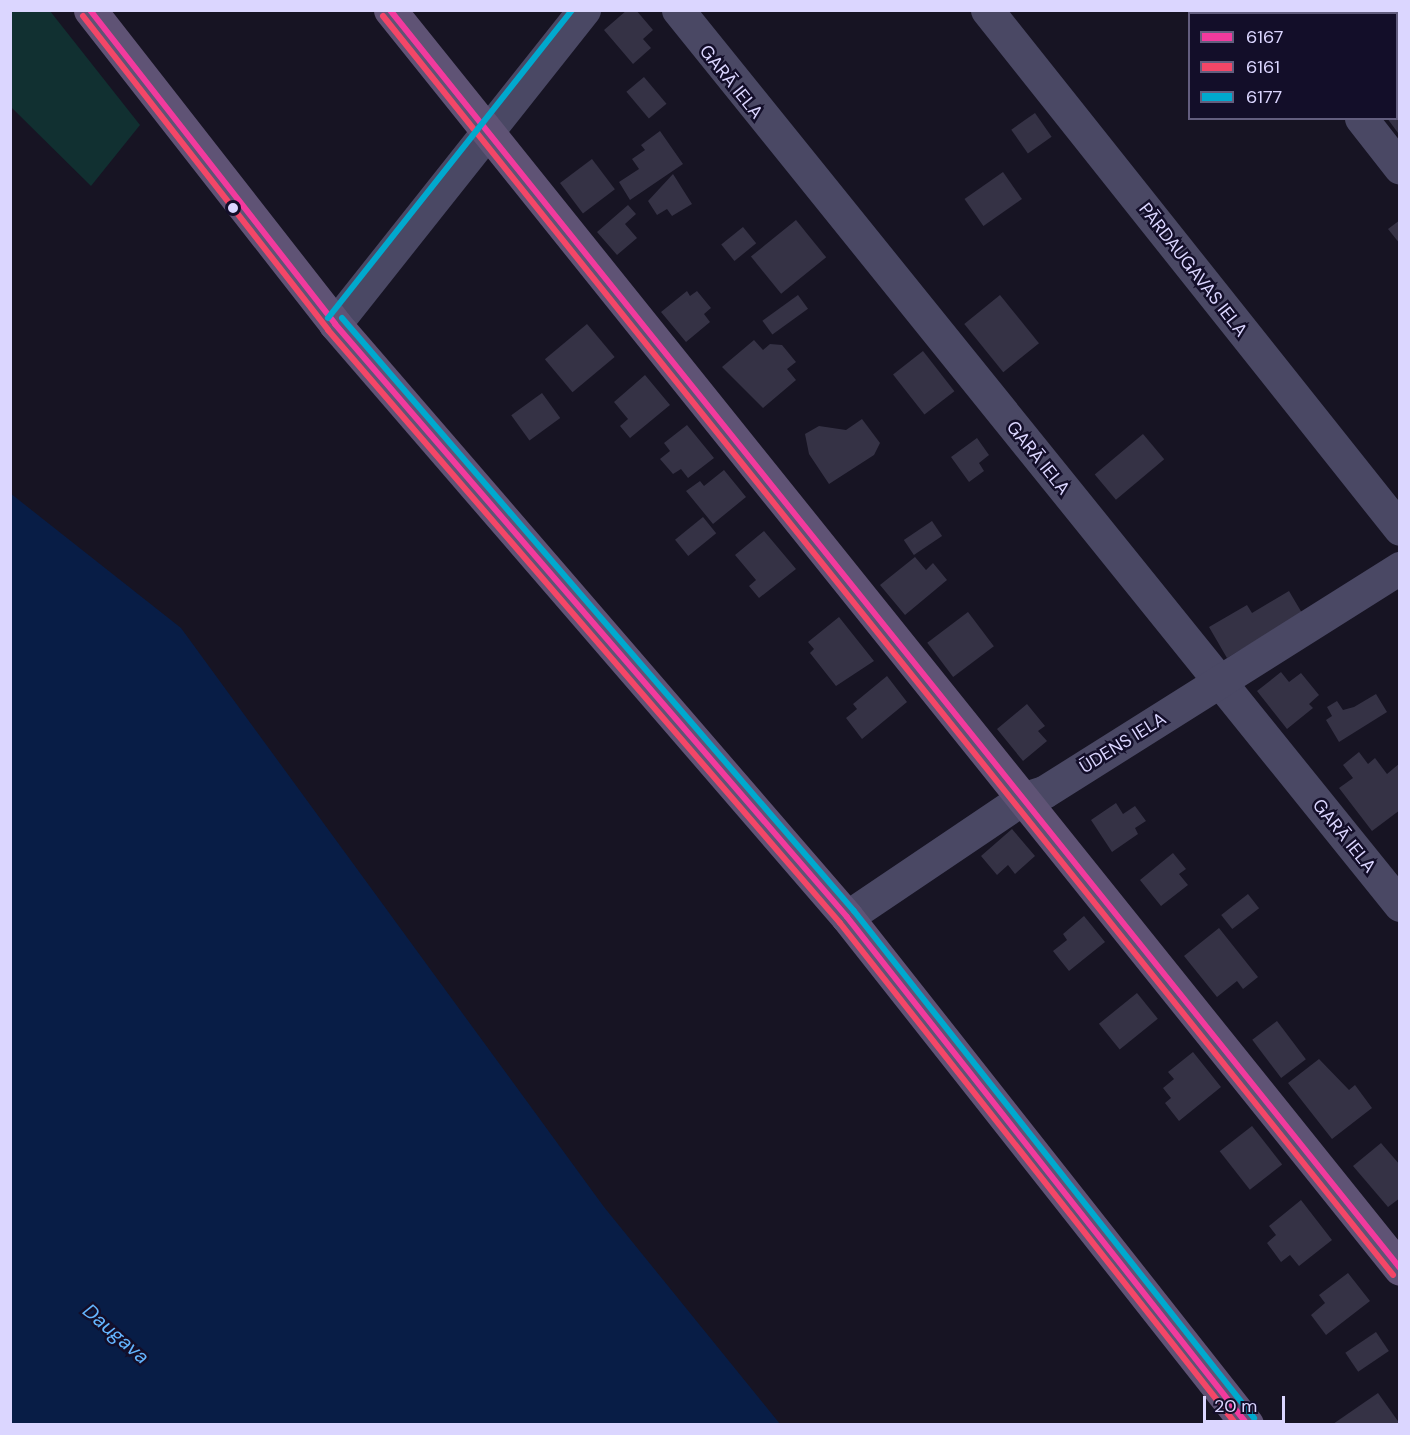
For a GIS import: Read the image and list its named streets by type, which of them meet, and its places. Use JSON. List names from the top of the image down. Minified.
{"streets":{"street":["GARĀ IELA","PĀRDAUGAVAS IELA","ŪDENS IELA"]},"crossings":[["GARĀ IELA","ŪDENS IELA"]],"water":["Daugava"],"lines":["transit line 6167","transit line 6177","transit line 6161"],"legend":["6167","6161","6177"],"scale_bar":"20 m"}
